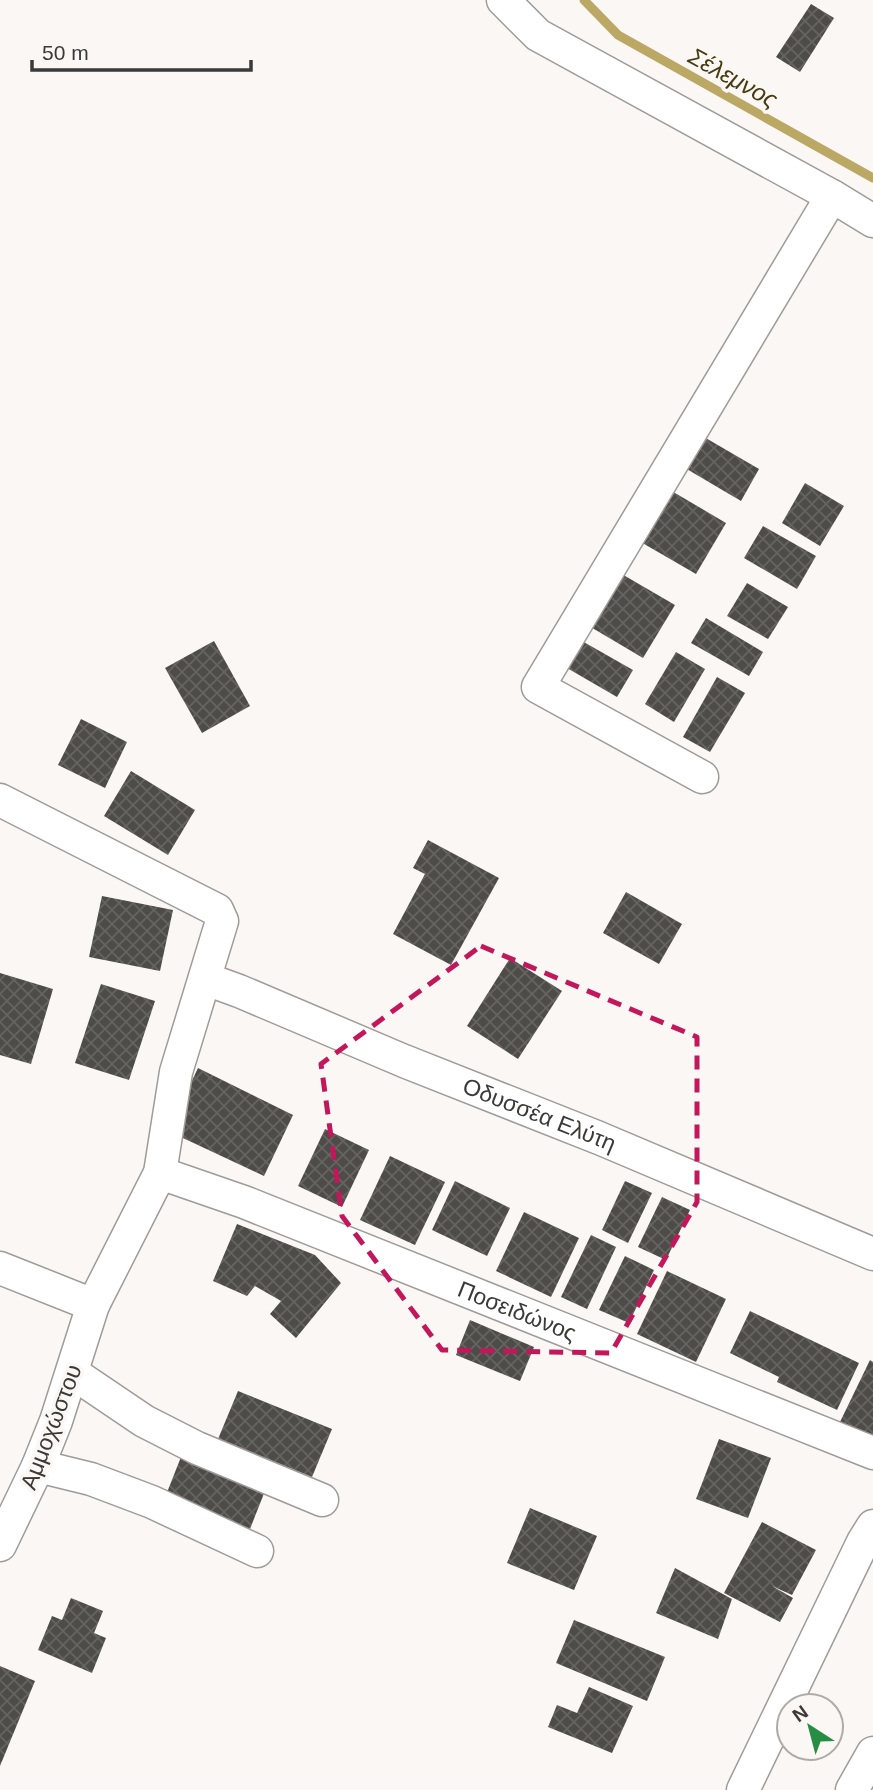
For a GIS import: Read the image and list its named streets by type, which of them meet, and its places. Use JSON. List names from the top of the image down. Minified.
{"streets":{"street":["Οδυσσέα Ελύτη","Ποσειδώνος","Αμμοχώστου"]},"crossings":[["Οδυσσέα Ελύτη","Αμμοχώστου"],["Ποσειδώνος","Αμμοχώστου"]],"water":["Σέλεμνος"],"scale_bar":"50 m","north":"top left"}
